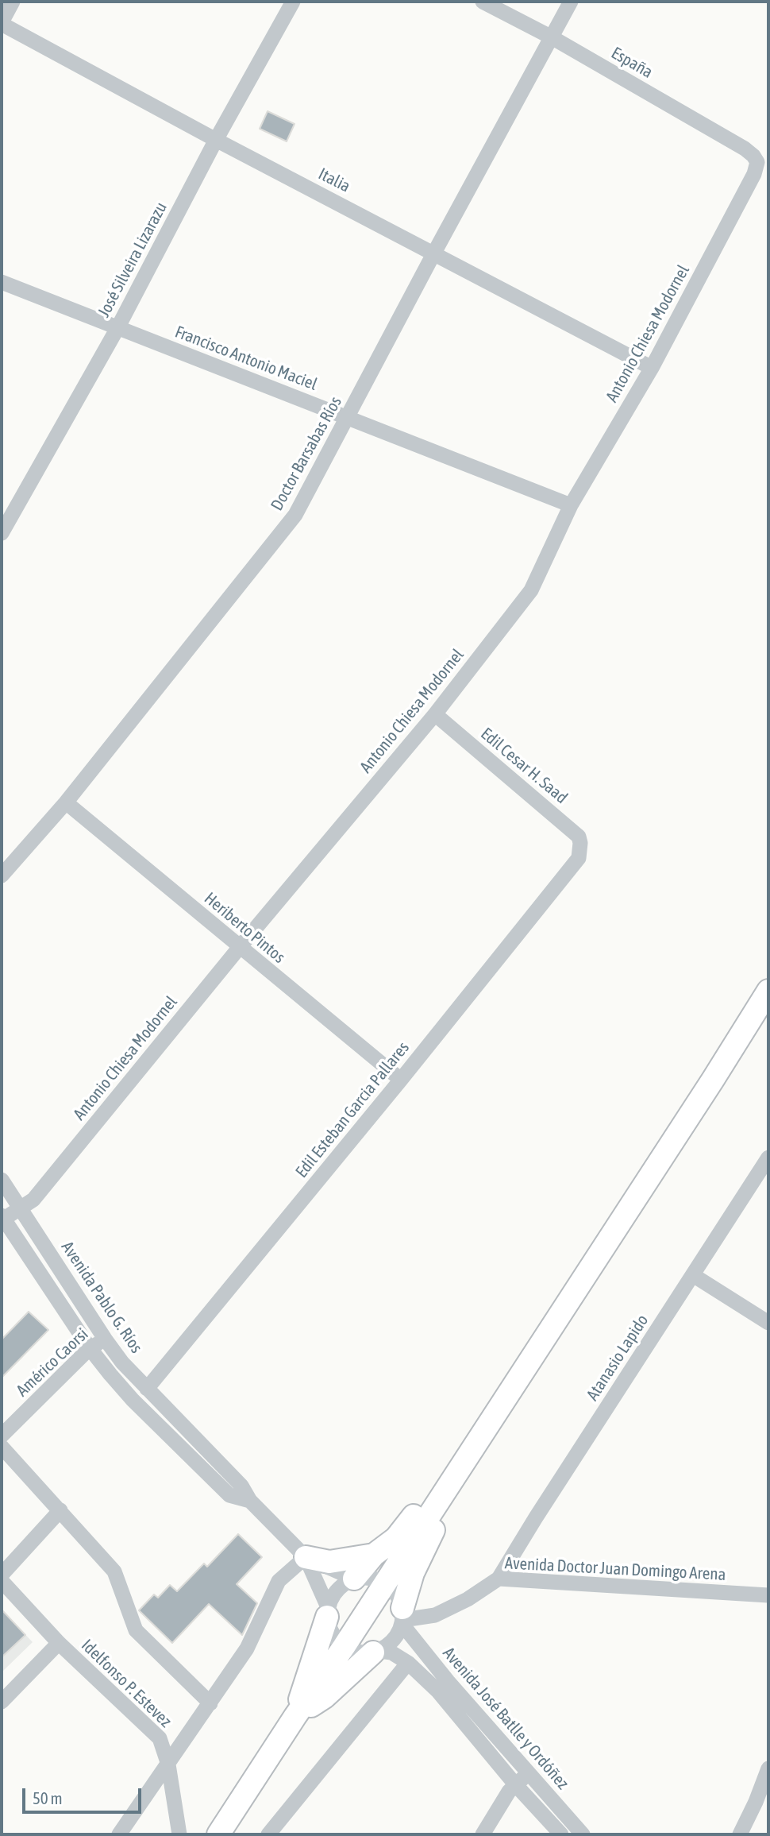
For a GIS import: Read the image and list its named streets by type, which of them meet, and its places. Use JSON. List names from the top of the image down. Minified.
{"streets":{"street":["España","Italia","José Silveira Lizarazu","Antonio Chiesa Modornel","Francisco Antonio Maciel","Doctor Barsabas Ríos","Edil Cesar H. Saad","Heriberto Pintos","Edil Esteban Garcia Pallares","Avenida Pablo G. Ríos","Atanasio Lapido","Américo Caorsi","Avenida Doctor Juan Domingo Arena","Idelfonso P. Estevez","Avenida José Batlle y Ordóñez"]},"crossings":[["España","Antonio Chiesa Modornel"],["España","Doctor Barsabas Ríos"],["Italia","José Silveira Lizarazu"],["Italia","Antonio Chiesa Modornel"],["Italia","Doctor Barsabas Ríos"],["José Silveira Lizarazu","Francisco Antonio Maciel"],["Antonio Chiesa Modornel","Francisco Antonio Maciel"],["Antonio Chiesa Modornel","Edil Cesar H. Saad"],["Antonio Chiesa Modornel","Heriberto Pintos"],["Antonio Chiesa Modornel","Avenida Pablo G. Ríos"],["Francisco Antonio Maciel","Doctor Barsabas Ríos"],["Doctor Barsabas Ríos","Heriberto Pintos"],["Edil Cesar H. Saad","Edil Esteban Garcia Pallares"],["Heriberto Pintos","Edil Esteban Garcia Pallares"],["Edil Esteban Garcia Pallares","Avenida Pablo G. Ríos"],["Avenida Pablo G. Ríos","Américo Caorsi"],["Avenida Pablo G. Ríos","Avenida José Batlle y Ordóñez"],["Atanasio Lapido","Avenida Doctor Juan Domingo Arena"],["Avenida Doctor Juan Domingo Arena","Avenida José Batlle y Ordóñez"]],"scale_bar":"50 m"}
